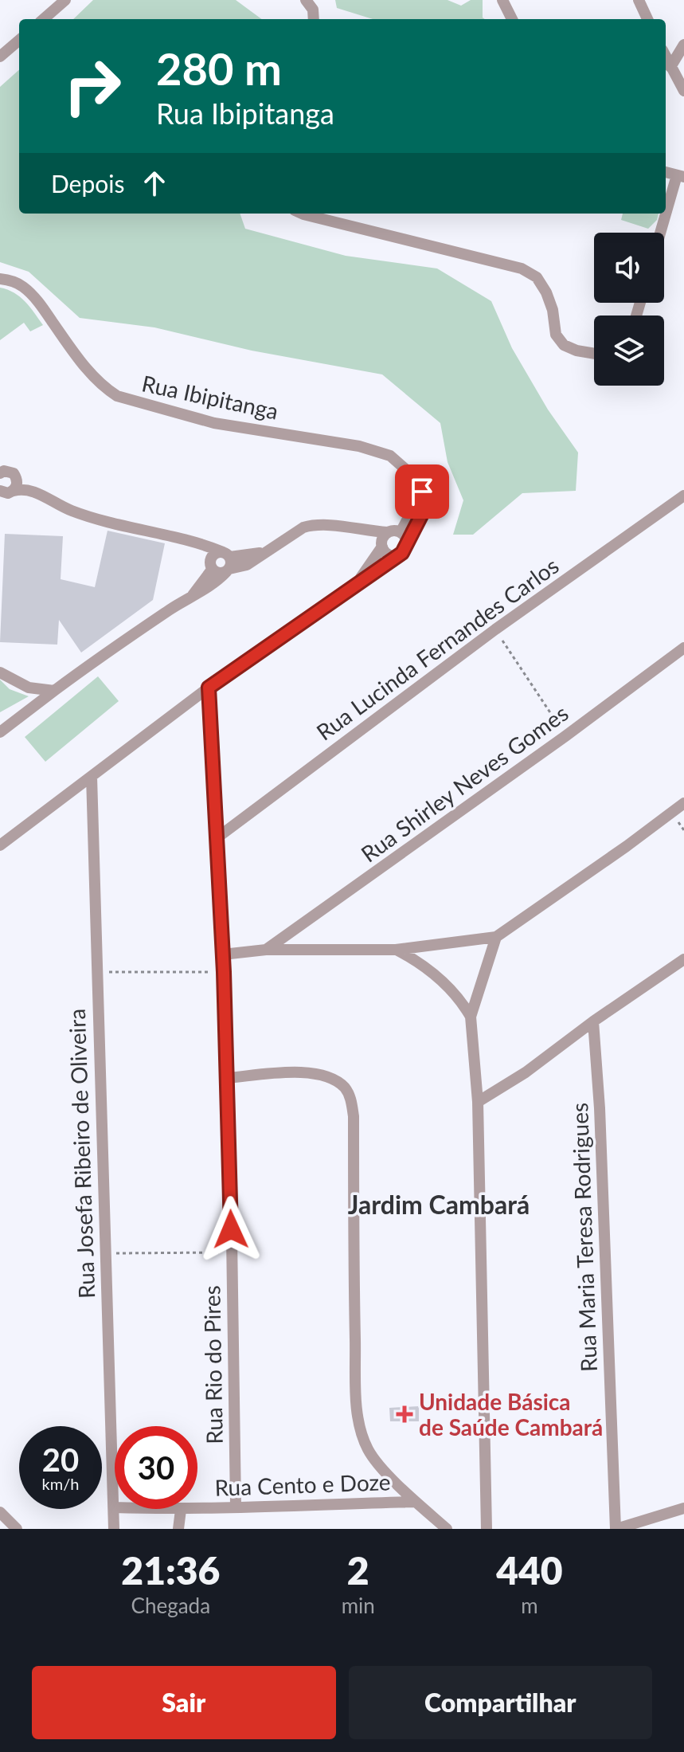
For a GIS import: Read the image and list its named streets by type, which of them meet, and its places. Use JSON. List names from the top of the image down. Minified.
{"streets":{"street":["Rua Ibipitanga","Rua Lucinda Fernandes Carlos","Rua Shirley Neves Gomes","Rua Josefa Ribeiro de Oliveira","Rua Maria Teresa Rodrigues","Rua Rio do Pires","Rua Cento e Doze"]},"crossings":[["Rua Lucinda Fernandes Carlos","Rua Rio do Pires"],["Rua Josefa Ribeiro de Oliveira","Rua Cento e Doze"],["Rua Rio do Pires","Rua Cento e Doze"]],"districts":["Jardim Cambará"],"places":{"health":["Unidade Básica de Saúde Cambará"]},"page":{"turn":["280 m","Rua Ibipitanga"],"then":"Depois","speed":"20 km/h","limit":"30","eta":["21:36","Chegada","2","min","440","m"],"buttons":["Sair","Compartilhar"]}}
